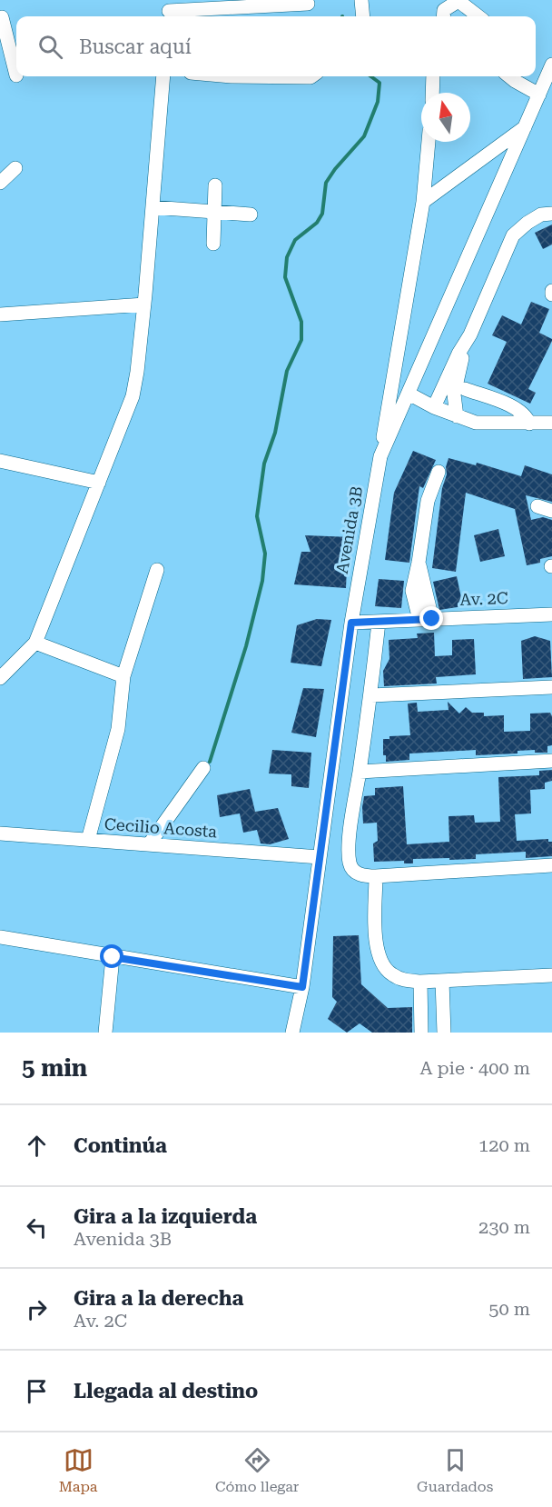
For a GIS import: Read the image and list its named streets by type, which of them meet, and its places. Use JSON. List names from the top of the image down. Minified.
{"streets":{"street":["Avenida 3B","Av. 2C","Cecilio Acosta"]},"crossings":[["Avenida 3B","Av. 2C"],["Avenida 3B","Cecilio Acosta"]],"north":"top","page":{"search":"Buscar aquí","heading":["5 min","A pie · 400 m"],"list":[["Continúa","120 m"],["Gira a la izquierda","Avenida 3B","230 m"],["Gira a la derecha","Av. 2C","50 m"],"Llegada al destino"],"nav":["Mapa","Cómo llegar","Guardados"]}}
